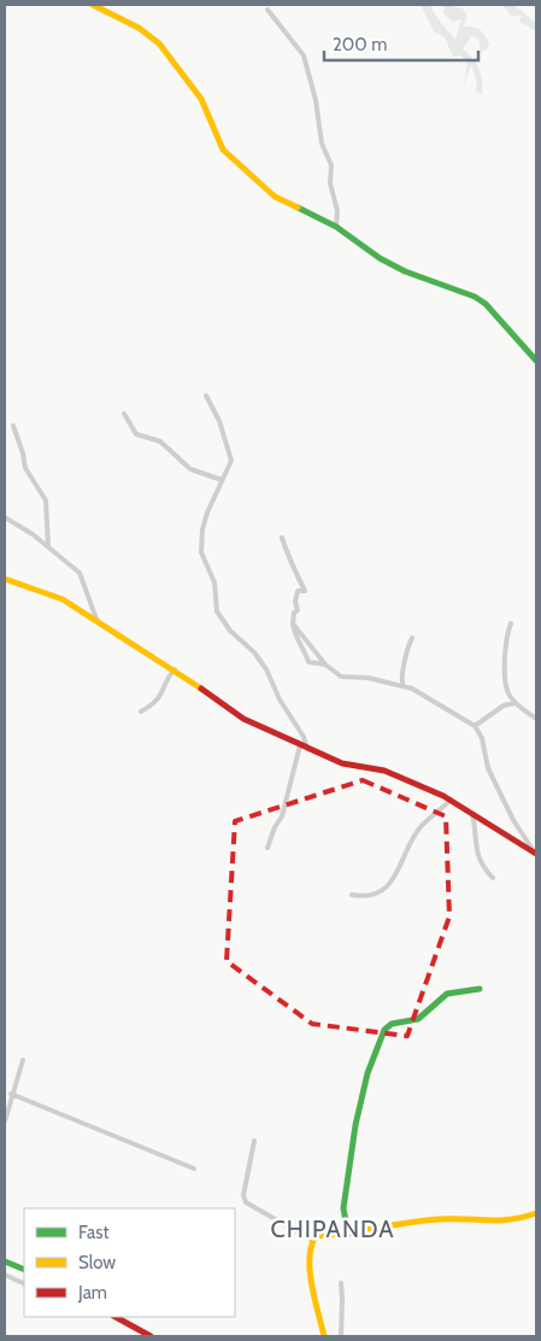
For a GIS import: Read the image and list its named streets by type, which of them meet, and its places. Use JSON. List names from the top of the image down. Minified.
{"districts":["CHIPANDA"],"legend":["Fast","Slow","Jam"],"scale_bar":"200 m"}
